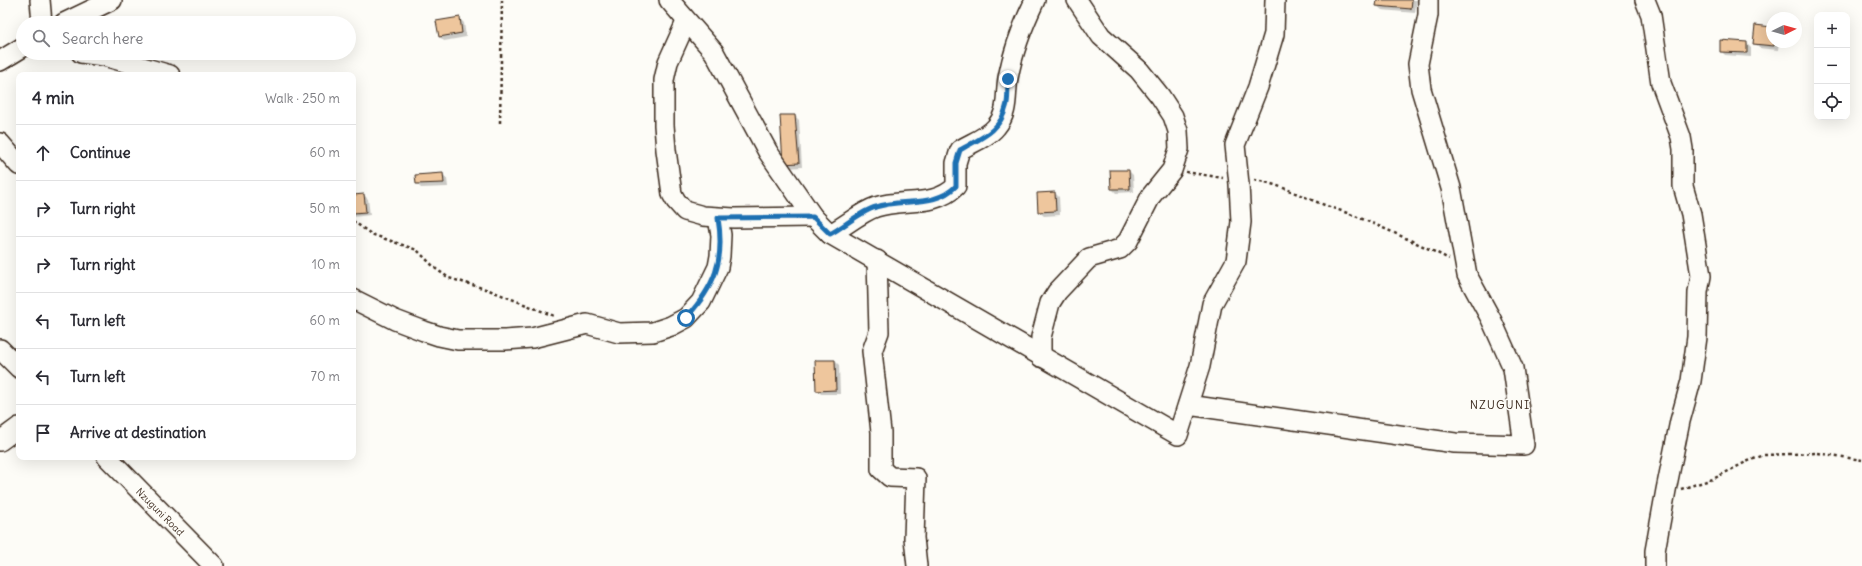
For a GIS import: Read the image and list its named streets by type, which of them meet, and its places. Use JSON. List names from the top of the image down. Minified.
{"streets":{"street":["Nzuguni Road"]},"districts":["NZUGUNI"],"north":"right","page":{"map_buttons":["+","−"],"search":"Search here","heading":["4 min","Walk · 250 m"],"list":[["Continue","60 m"],["Turn right","50 m"],["Turn right","10 m"],["Turn left","60 m"],["Turn left","70 m"],"Arrive at destination"]}}
